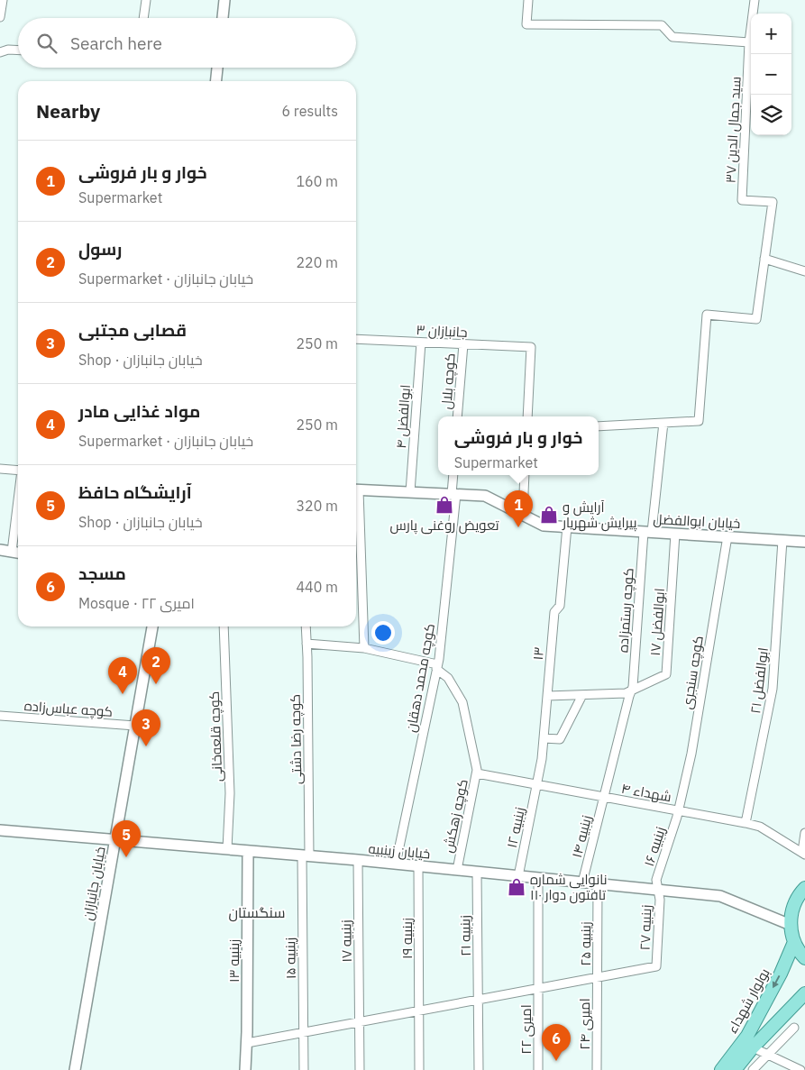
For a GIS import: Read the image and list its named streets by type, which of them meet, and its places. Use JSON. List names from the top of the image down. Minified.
{"streets":{"main road":["بولوار شهداء"],"street":["سید جمال الدین ۳۷","جانبازان ۳","کوچه بلال","ابوالفضل ۴","خیابان ابوالفضل","کوچه رستمزاده","ابوالفضل ۱۷","۱۳","کوچه سنجری","کوچه محمد دهقان","ابوالفضل ۲۱","کوچه عباس‌زاده","کوچه قلعه‌خانی","کوچه رضا دشتی","شهداء ۴","کوچه زهکش","زینبیه ۱۲","زینبیه ۱۴","زینبیه ۱۶","خیابان زینبیه","خیابان جانبازان","زینبیه ۲۷","زینبیه ۲۱","زینبیه ۱۹","زینبیه ۱۷","زینبیه ۲۵","زینبیه ۱۵","زینبیه ۱۳","امیری ۲۴","امیری ۲۲"]},"crossings":[["جانبازان ۳","کوچه بلال"],["جانبازان ۳","ابوالفضل ۴"],["ابوالفضل ۴","خیابان ابوالفضل"],["خیابان ابوالفضل","کوچه رستمزاده"],["خیابان ابوالفضل","ابوالفضل ۱۷"],["خیابان ابوالفضل","۱۳"],["خیابان ابوالفضل","کوچه سنجری"],["خیابان ابوالفضل","کوچه محمد دهقان"],["خیابان ابوالفضل","ابوالفضل ۲۱"],["کوچه رستمزاده","ابوالفضل ۱۷"],["کوچه رستمزاده","شهداء ۴"],["کوچه رستمزاده","زینبیه ۱۴"],["۱۳","شهداء ۴"],["۱۳","زینبیه ۱۲"],["کوچه سنجری","شهداء ۴"],["کوچه سنجری","زینبیه ۱۶"],["کوچه محمد دهقان","کوچه زهکش"],["کوچه محمد دهقان","خیابان زینبیه"],["ابوالفضل ۲۱","شهداء ۴"],["کوچه عباس‌زاده","خیابان جانبازان"],["کوچه قلعه‌خانی","خیابان زینبیه"],["کوچه رضا دشتی","خیابان زینبیه"],["کوچه رضا دشتی","زینبیه ۱۵"],["شهداء ۴","کوچه زهکش"],["شهداء ۴","زینبیه ۱۲"],["شهداء ۴","زینبیه ۱۴"],["شهداء ۴","زینبیه ۱۶"],["کوچه زهکش","خیابان زینبیه"],["زینبیه ۱۲","خیابان زینبیه"],["زینبیه ۱۴","خیابان زینبیه"],["زینبیه ۱۶","خیابان زینبیه"],["زینبیه ۱۶","زینبیه ۲۷"],["خیابان زینبیه","خیابان جانبازان"],["خیابان زینبیه","زینبیه ۲۷"],["خیابان زینبیه","زینبیه ۲۱"],["خیابان زینبیه","زینبیه ۱۹"],["خیابان زینبیه","زینبیه ۱۷"],["خیابان زینبیه","زینبیه ۲۵"],["خیابان زینبیه","زینبیه ۱۵"],["خیابان زینبیه","زینبیه ۱۳"],["خیابان زینبیه","امیری ۲۲"],["زینبیه ۲۷","زینبیه ۲۵"],["زینبیه ۲۷","امیری ۲۴"],["زینبیه ۲۵","امیری ۲۴"]],"districts":["سنگستان"],"places":{"shop":["تعویض روغنی پارس","آرایش و پیرایش شهریار","نانوایی شماره ۱۱۰ تافتون دوار"]},"page":{"map_buttons":["+","−"],"search":"Search here","heading":["Nearby","6 results"],"list":[{"mark":"1","name":"خوار و بار فروشی","note":"Supermarket","value":"160 m"},{"mark":"2","name":"رسول","note":"Supermarket · خیابان جانبازان","value":"220 m"},{"mark":"3","name":"قصابی مجتبی","note":"Shop · خیابان جانبازان","value":"250 m"},{"mark":"4","name":"مواد غذایی مادر","note":"Supermarket · خیابان جانبازان","value":"250 m"},{"mark":"5","name":"آرایشگاه حافظ","note":"Shop · خیابان جانبازان","value":"320 m"},{"mark":"6","name":"مسجد","note":"Mosque · امیری ۲۲","value":"440 m"}],"popup":["خوار و بار فروشی","Supermarket"],"pins":["1","2","4","3","5","6"]}}
